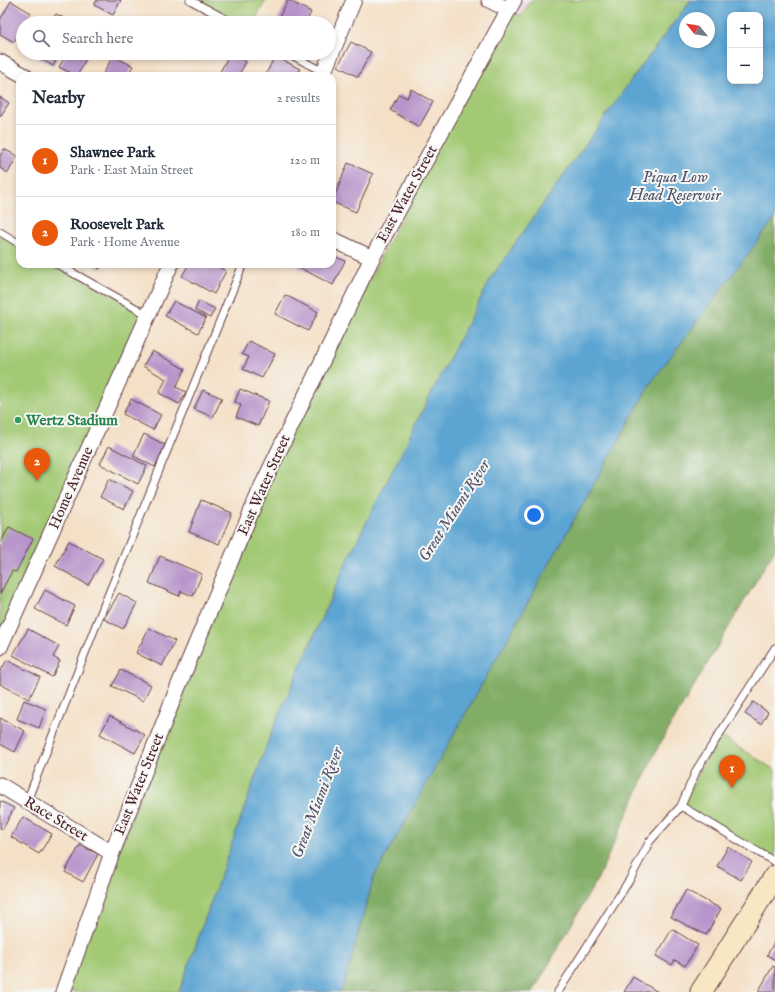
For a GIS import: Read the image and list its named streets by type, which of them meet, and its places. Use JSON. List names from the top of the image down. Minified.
{"streets":{"street":["East Water Street","Home Avenue","Race Street"]},"crossings":[["East Water Street","Race Street"]],"water":["Piqua Low Head Reservoir","Great Miami River"],"places":["Wertz Stadium"],"north":"top left","page":{"map_buttons":["+","−"],"search":"Search here","heading":["Nearby","2 results"],"list":[{"mark":"1","name":"Shawnee Park","note":"Park · East Main Street","value":"120 m"},{"mark":"2","name":"Roosevelt Park","note":"Park · Home Avenue","value":"180 m"}],"pins":["2","1"]}}
